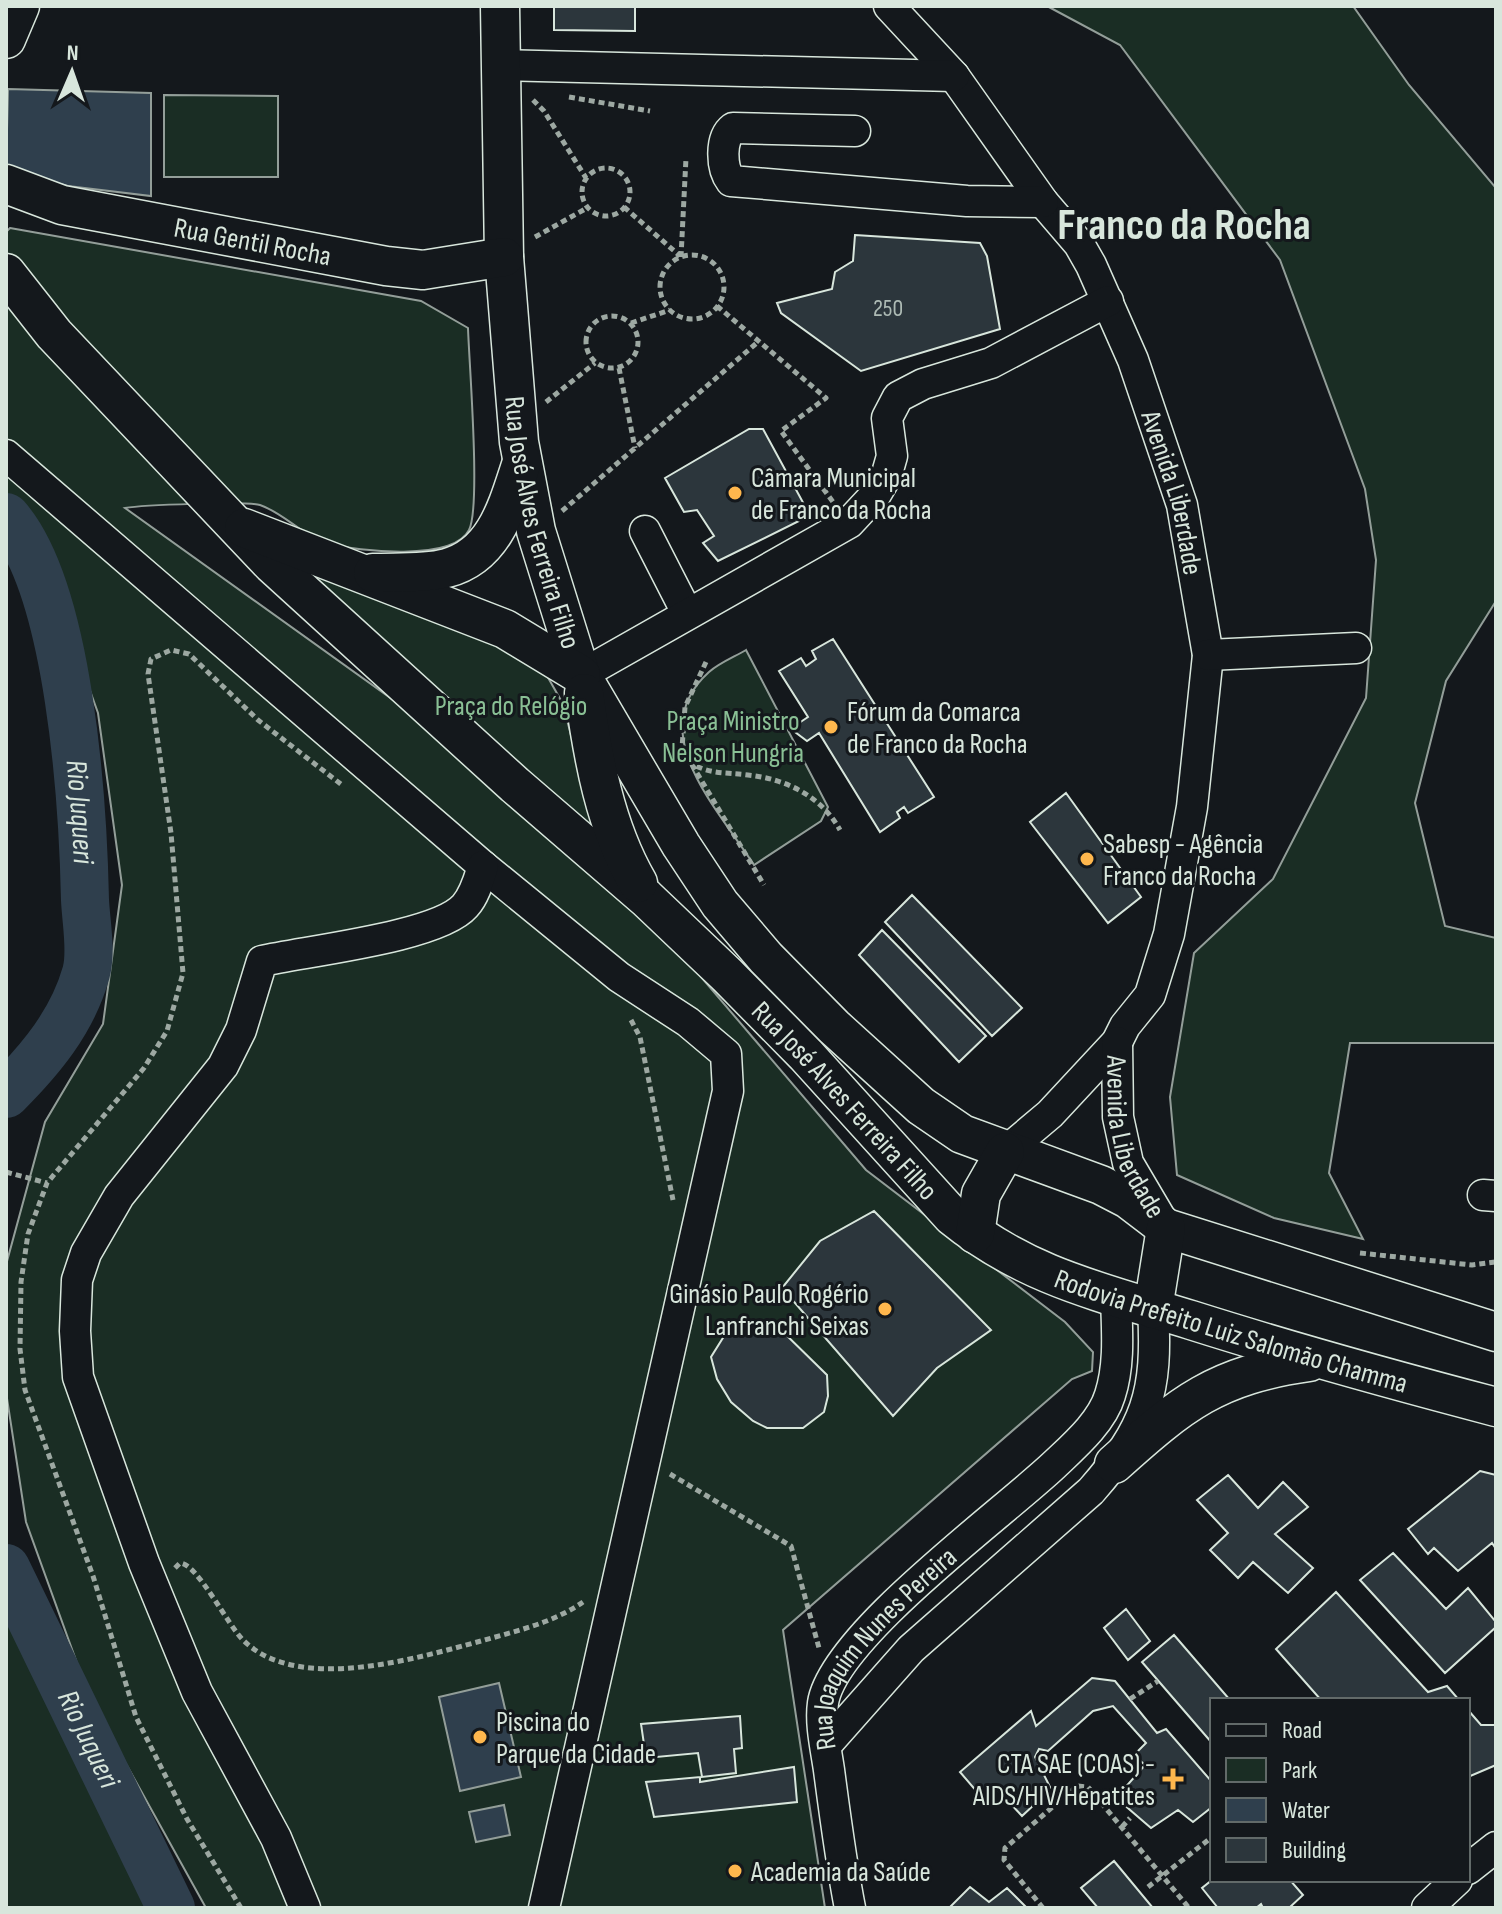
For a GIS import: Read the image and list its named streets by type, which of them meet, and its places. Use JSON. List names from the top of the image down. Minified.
{"streets":{"main road":["Rua Gentil Rocha","Rua José Alves Ferreira Filho","Rodovia Prefeito Luiz Salomão Chamma"],"street":["Avenida Liberdade","Rua Joaquim Nunes Pereira"]},"crossings":[["Rua Gentil Rocha","Rua José Alves Ferreira Filho"],["Avenida Liberdade","Rua José Alves Ferreira Filho"],["Rua José Alves Ferreira Filho","Rodovia Prefeito Luiz Salomão Chamma"],["Rodovia Prefeito Luiz Salomão Chamma","Rua Joaquim Nunes Pereira"]],"districts":["Franco da Rocha"],"water":["Rio Juqueri"],"parks":["Praça do Relógio","Praça Ministro Nelson Hungria"],"places":{"other":["Câmara Municipal de Franco da Rocha","Fórum da Comarca de Franco da Rocha","Sabesp - Agência Franco da Rocha","Ginásio Paulo Rogério Lanfranchi Seixas","Piscina do Parque da Cidade","Academia da Saúde"],"health":["CTA SAE (COAS) - AIDS/HIV/Hepatites"]},"house_numbers":["250"],"legend":["Road","Park","Water","Building"],"north":"top"}
